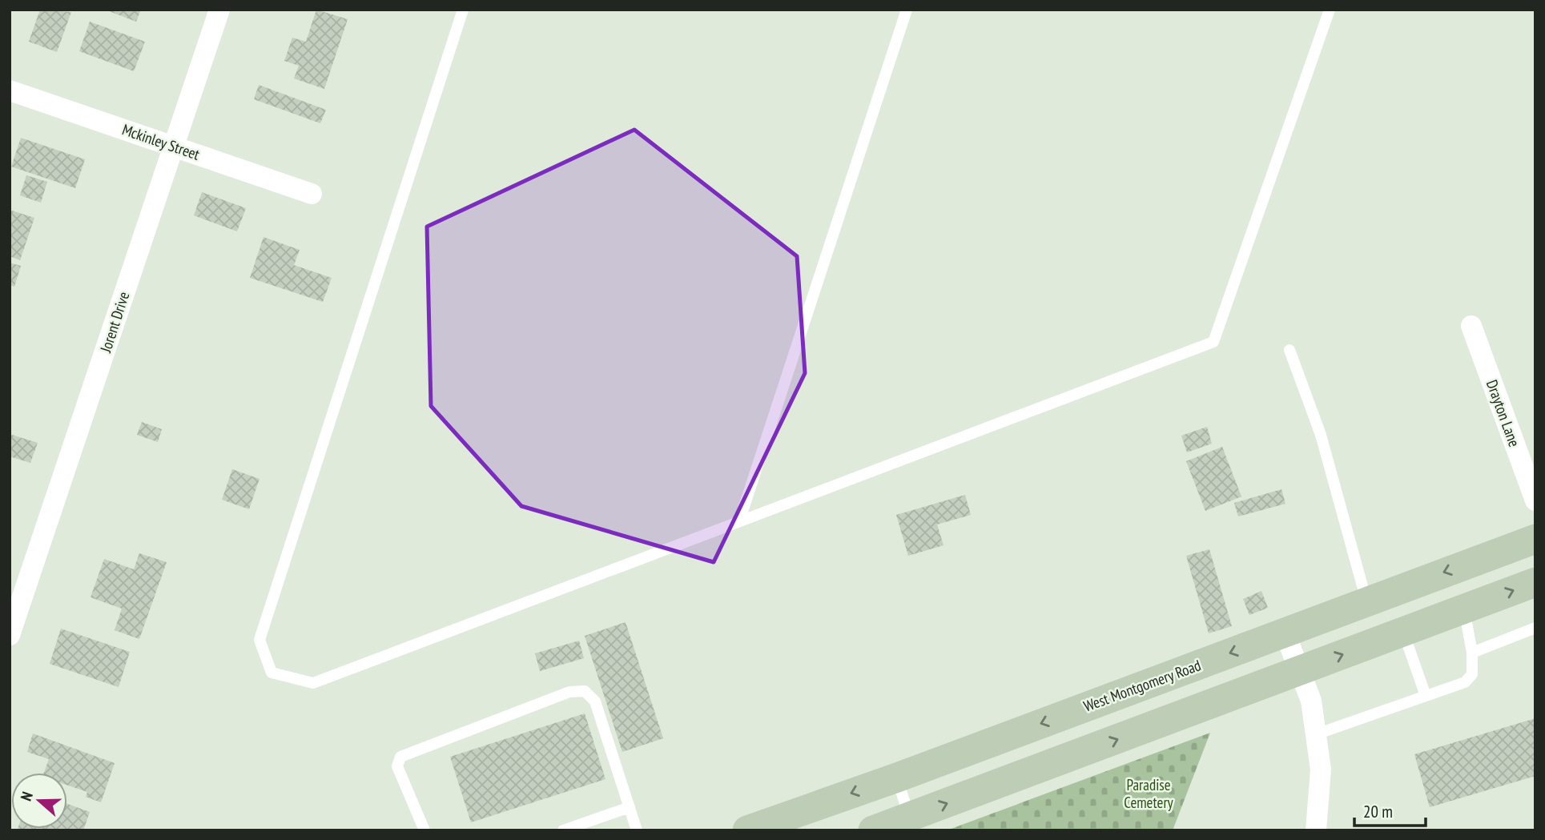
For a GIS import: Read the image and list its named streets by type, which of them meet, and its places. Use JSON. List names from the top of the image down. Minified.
{"streets":{"main road":["West Montgomery Road"],"street":["Mckinley Street","Jorent Drive","Drayton Lane"]},"crossings":[["Mckinley Street","Jorent Drive"]],"parks":["Paradise Cemetery"],"scale_bar":"20 m","north":"left"}
